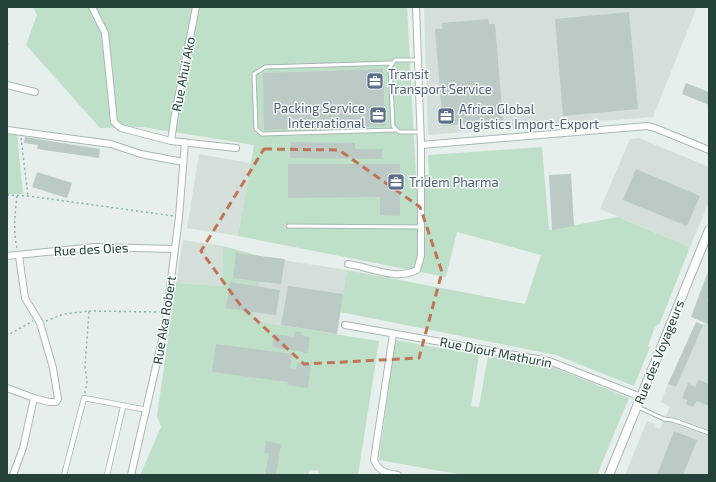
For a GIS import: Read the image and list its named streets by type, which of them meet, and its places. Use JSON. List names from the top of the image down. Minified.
{"streets":{"street":["Rue Ahui Ako","Rue des Oies","Rue Aka Robert","Rue Diouf Mathurin","Rue des Voyageurs"]},"crossings":[["Rue des Oies","Rue Aka Robert"],["Rue Diouf Mathurin","Rue des Voyageurs"]],"places":{"office":["Transit Transport Service","Packing Service International","Africa Global Logistics Import-Export","Tridem Pharma"]}}
